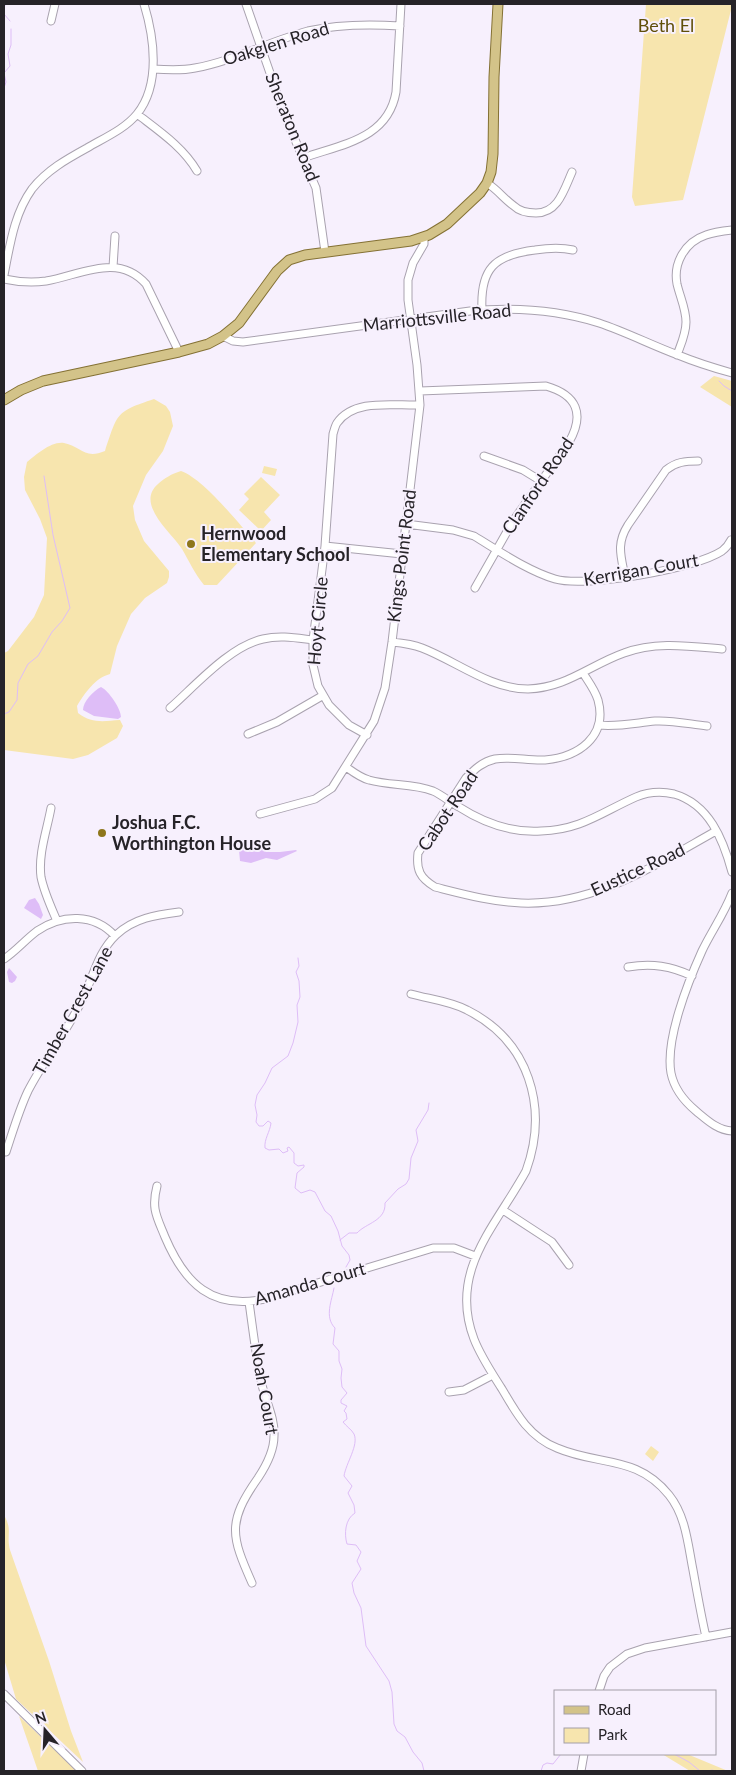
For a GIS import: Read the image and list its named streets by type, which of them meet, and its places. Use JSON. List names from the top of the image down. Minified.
{"streets":{"street":["Oakglen Road","Sheraton Road","Marriottsville Road","Clanford Road","Kings Point Road","Kerrigan Court","Hoyt Circle","Cabot Road","Eustice Road","Timber Crest Lane","Amanda Court","Noah Court"]},"crossings":[["Oakglen Road","Sheraton Road"],["Marriottsville Road","Kings Point Road"],["Clanford Road","Kings Point Road"],["Clanford Road","Kerrigan Court"],["Kings Point Road","Kerrigan Court"],["Kings Point Road","Hoyt Circle"],["Cabot Road","Eustice Road"],["Amanda Court","Noah Court"]],"parks":["Beth El"],"places":["Hernwood Elementary School","Joshua F.C. Worthington House"],"legend":["Road","Park"],"north":"top"}
